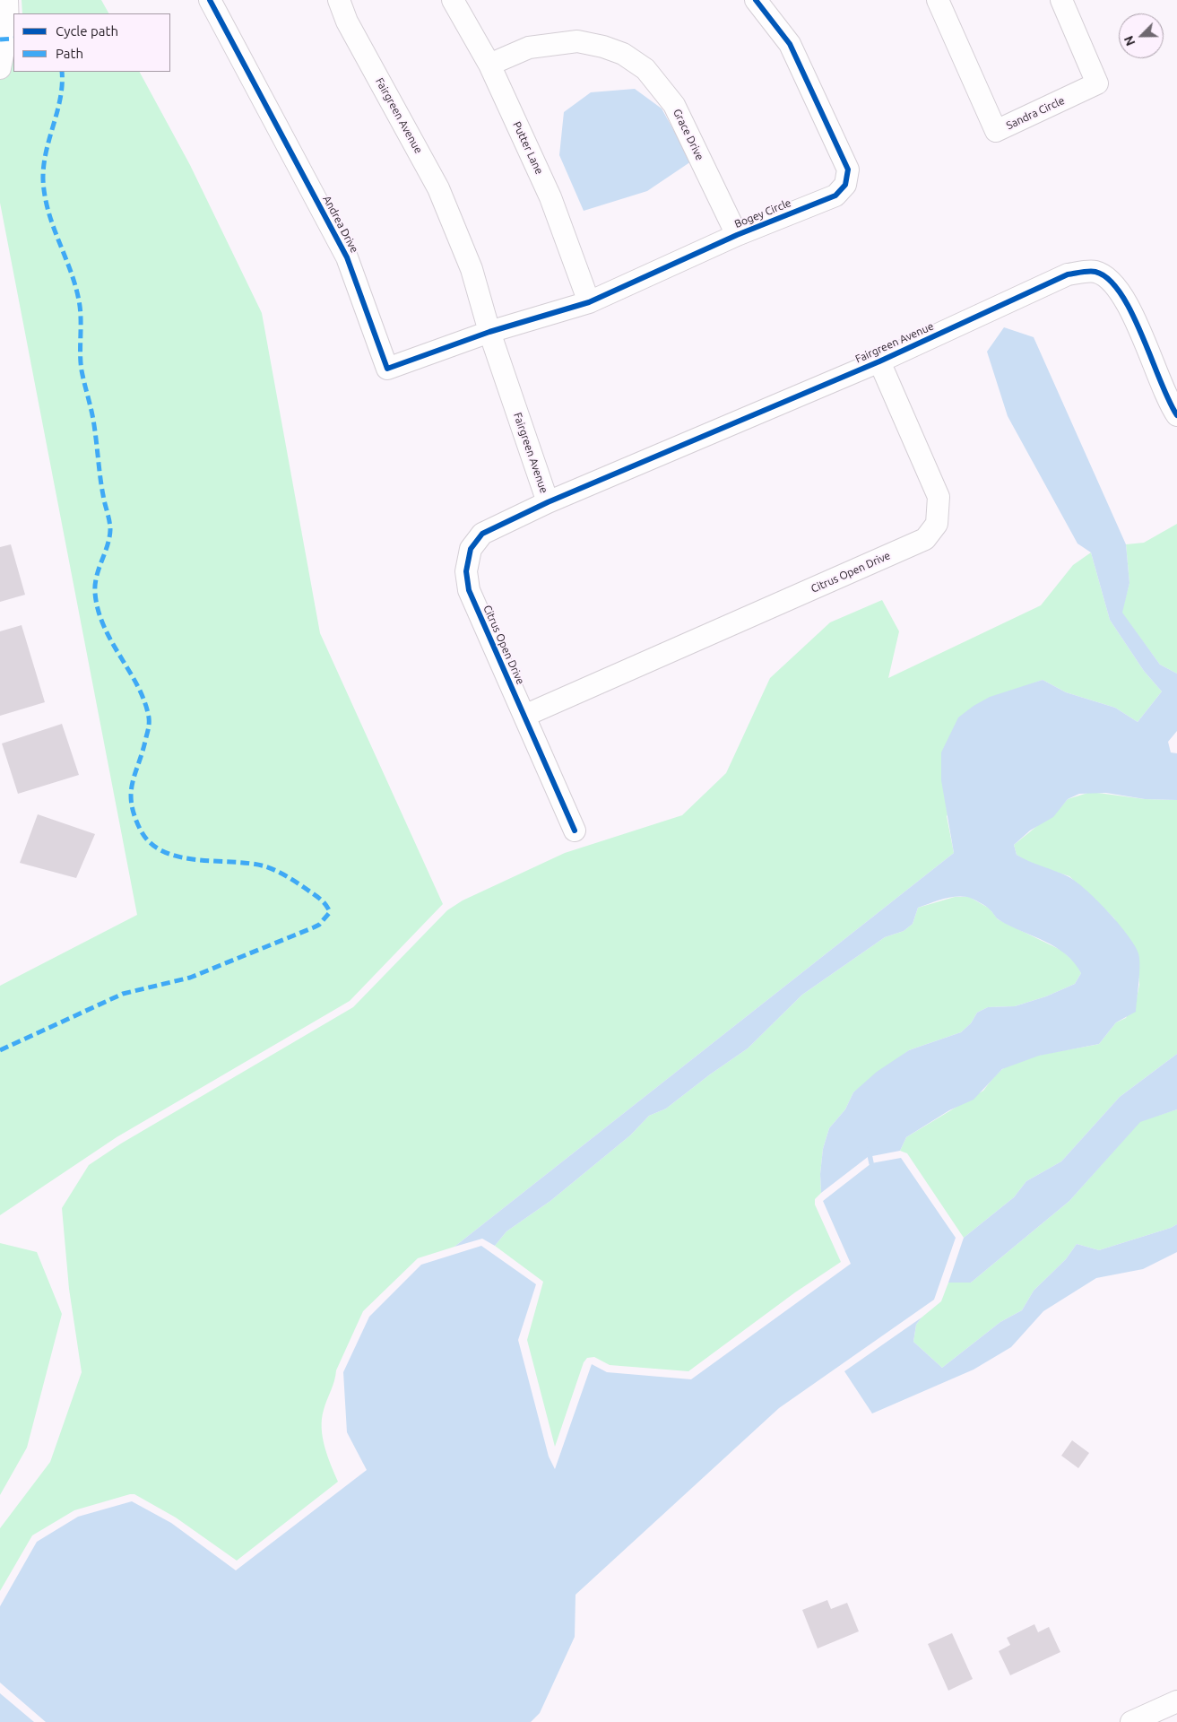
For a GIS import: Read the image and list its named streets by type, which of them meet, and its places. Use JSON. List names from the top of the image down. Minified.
{"streets":{"street":["Sandra Circle","Fairgreen Avenue","Grace Drive","Putter Lane","Bogey Circle","Andrea Drive","Citrus Open Drive"]},"crossings":[["Fairgreen Avenue","Bogey Circle"],["Fairgreen Avenue","Andrea Drive"],["Fairgreen Avenue","Citrus Open Drive"],["Grace Drive","Putter Lane"],["Grace Drive","Bogey Circle"],["Putter Lane","Bogey Circle"],["Bogey Circle","Andrea Drive"]],"legend":["Cycle path","Path"],"north":"bottom left"}
